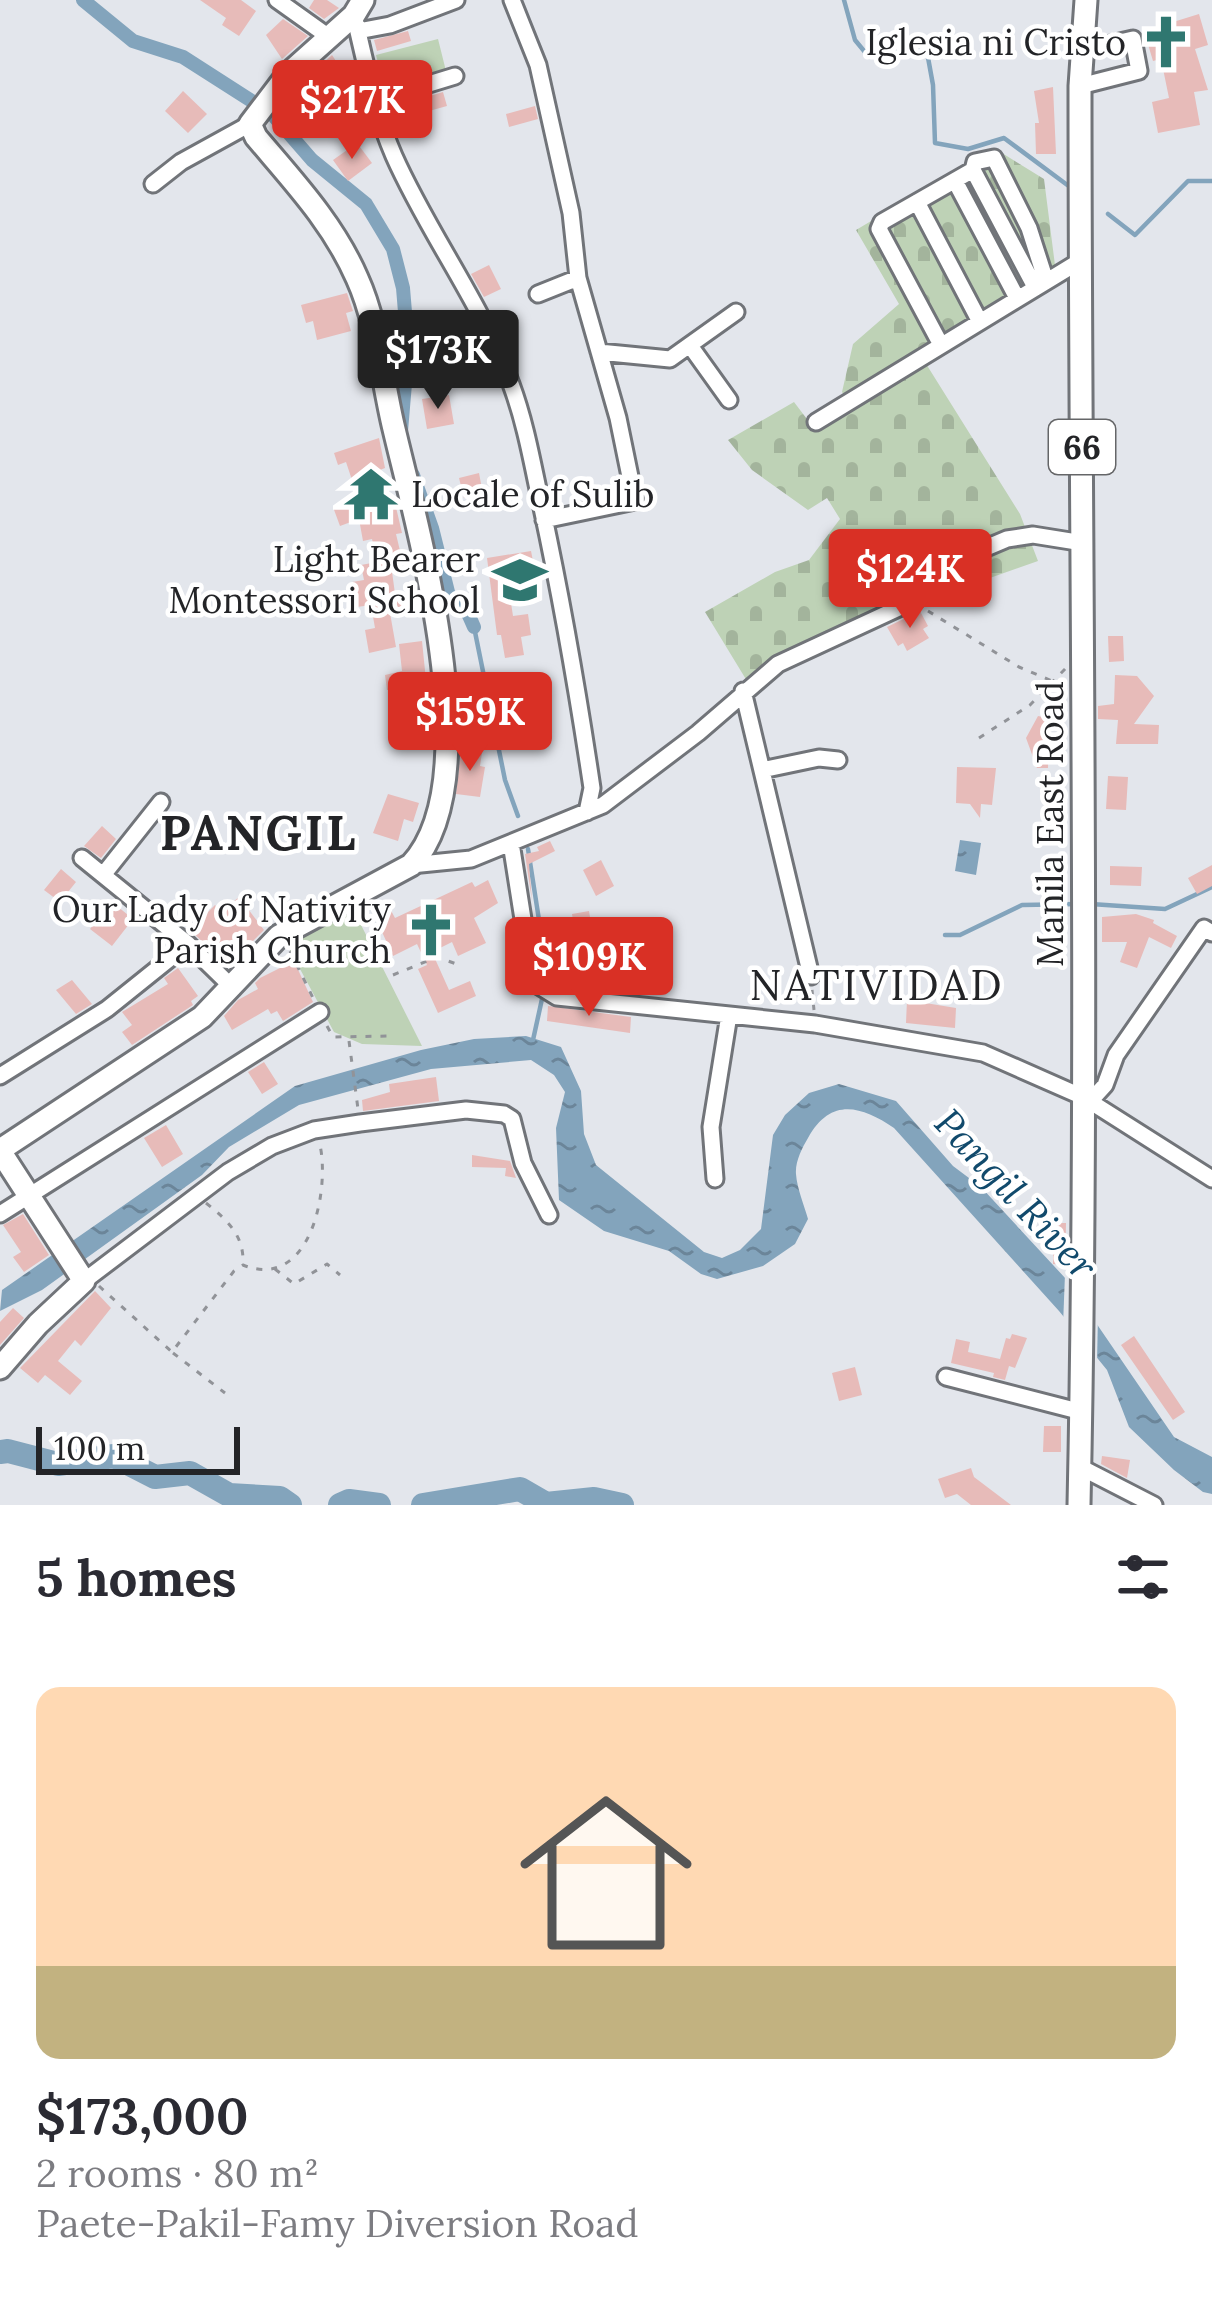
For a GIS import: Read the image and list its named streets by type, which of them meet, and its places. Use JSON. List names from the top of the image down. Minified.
{"streets":{"main road":["66","Manila East Road"]},"districts":["PANGIL","NATIVIDAD"],"water":["Pangil River"],"places":{"church":["Iglesia ni Cristo","Our Lady of Nativity Parish Church"],"temple":["Locale of Sulib"],"school or university":["Light Bearer Montessori School"]},"scale_bar":"100 m","page":{"price":["$217K","$173K","$124K","$159K","$109K"],"scale":"100 m","heading":"5 homes","list":[{"name":"$173,000","note":"2 rooms · 80 m² · Paete-Pakil-Famy Diversion Road"}]}}
